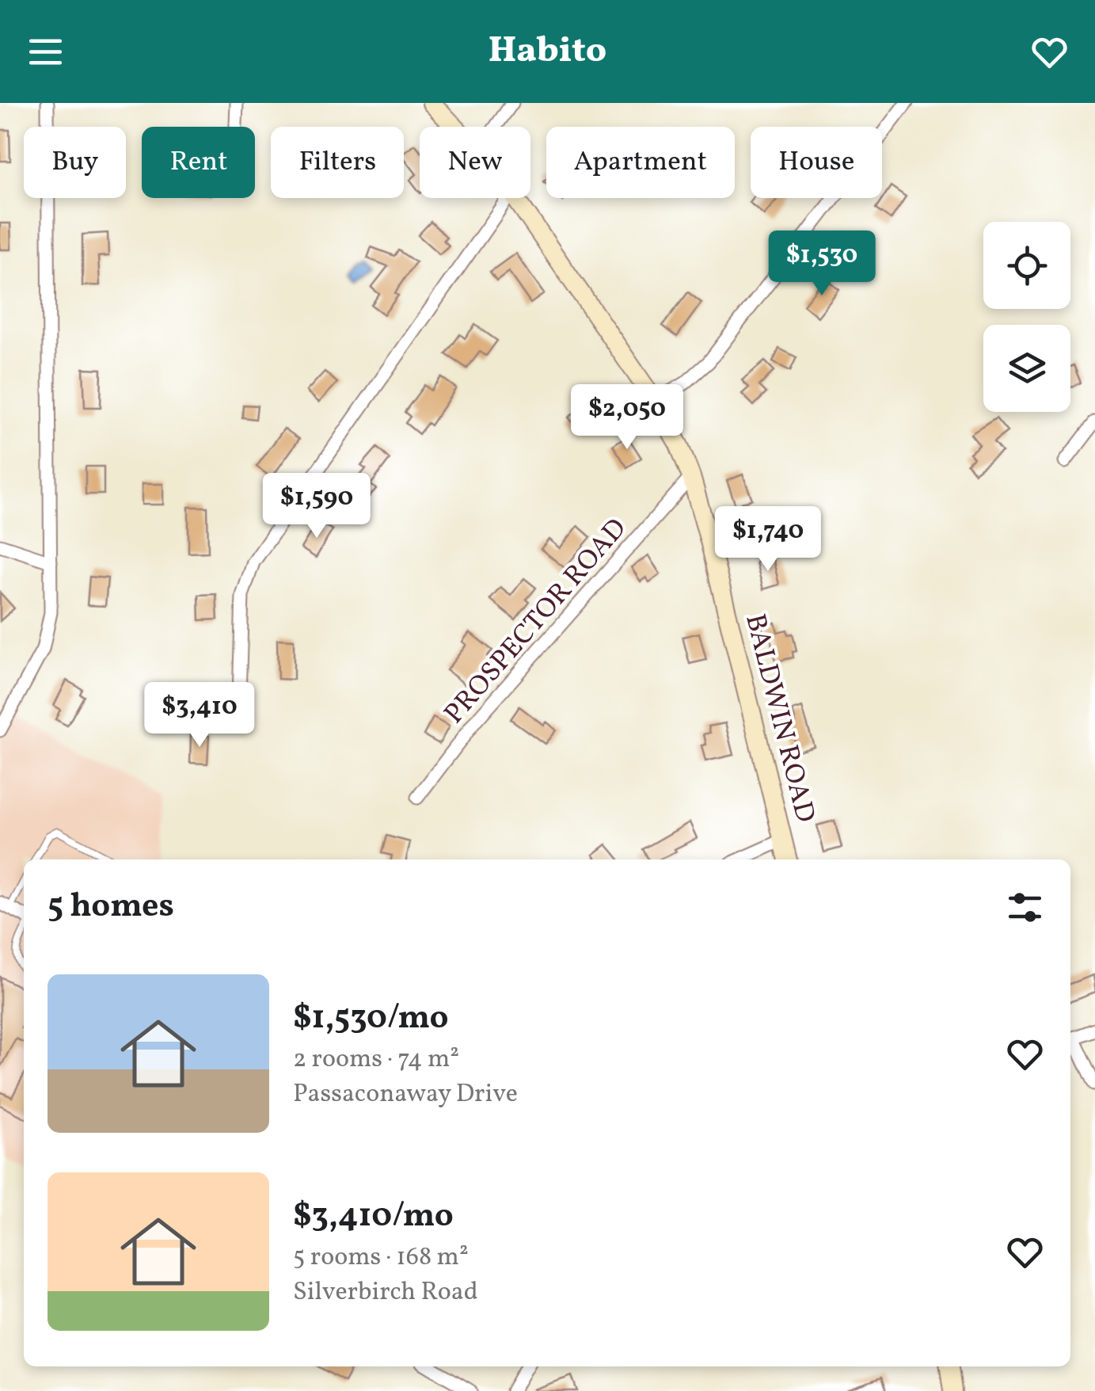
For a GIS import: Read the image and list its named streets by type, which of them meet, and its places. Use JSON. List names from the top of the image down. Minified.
{"streets":{"street":["PROSPECTOR ROAD","BALDWIN ROAD"]},"crossings":[["PROSPECTOR ROAD","BALDWIN ROAD"]],"page":{"header":"Habito","chip":["Buy","Rent","Filters","New","Apartment","House"],"price":["$1,530","$2,050","$1,590","$1,740","$3,410"],"heading":"5 homes","list":[{"name":"$1,530/mo","note":"2 rooms · 74 m² · Passaconaway Drive"},{"name":"$3,410/mo","note":"5 rooms · 168 m² · Silverbirch Road"}]}}
